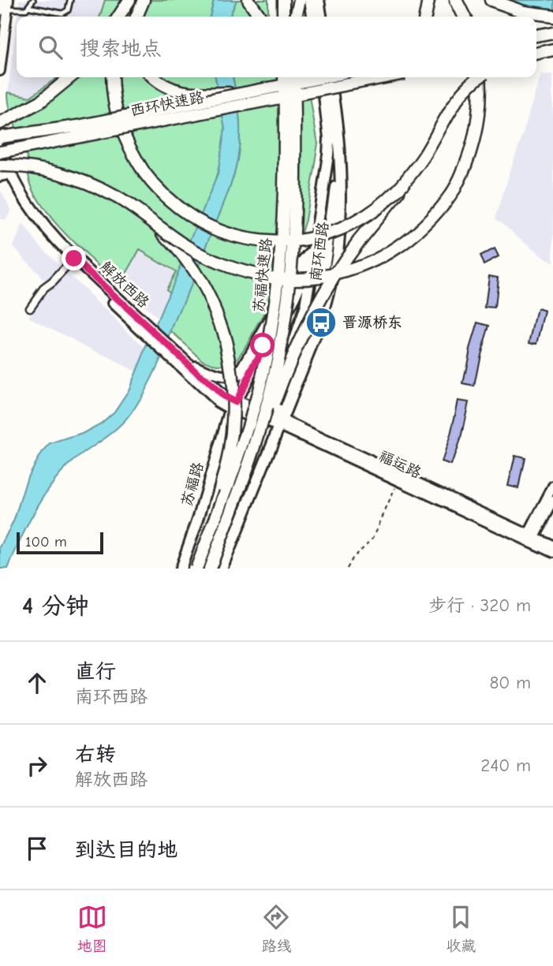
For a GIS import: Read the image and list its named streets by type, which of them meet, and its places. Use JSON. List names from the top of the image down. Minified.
{"streets":{"highway":["西环快速路","苏福快速路"],"main road":["南环西路","解放西路","福运路","苏福路"]},"crossings":[["西环快速路","解放西路"],["南环西路","解放西路"],["南环西路","福运路"],["南环西路","苏福路"],["解放西路","福运路"],["解放西路","苏福路"],["福运路","苏福路"]],"places":{"bus stop":["晋源桥东"]},"scale_bar":"100 m","page":{"search":"搜索地点","scale":"100 m","heading":["4 分钟","步行 · 320 m"],"list":[["直行","南环西路","80 m"],["右转","解放西路","240 m"],"到达目的地"],"nav":["地图","路线","收藏"]}}
